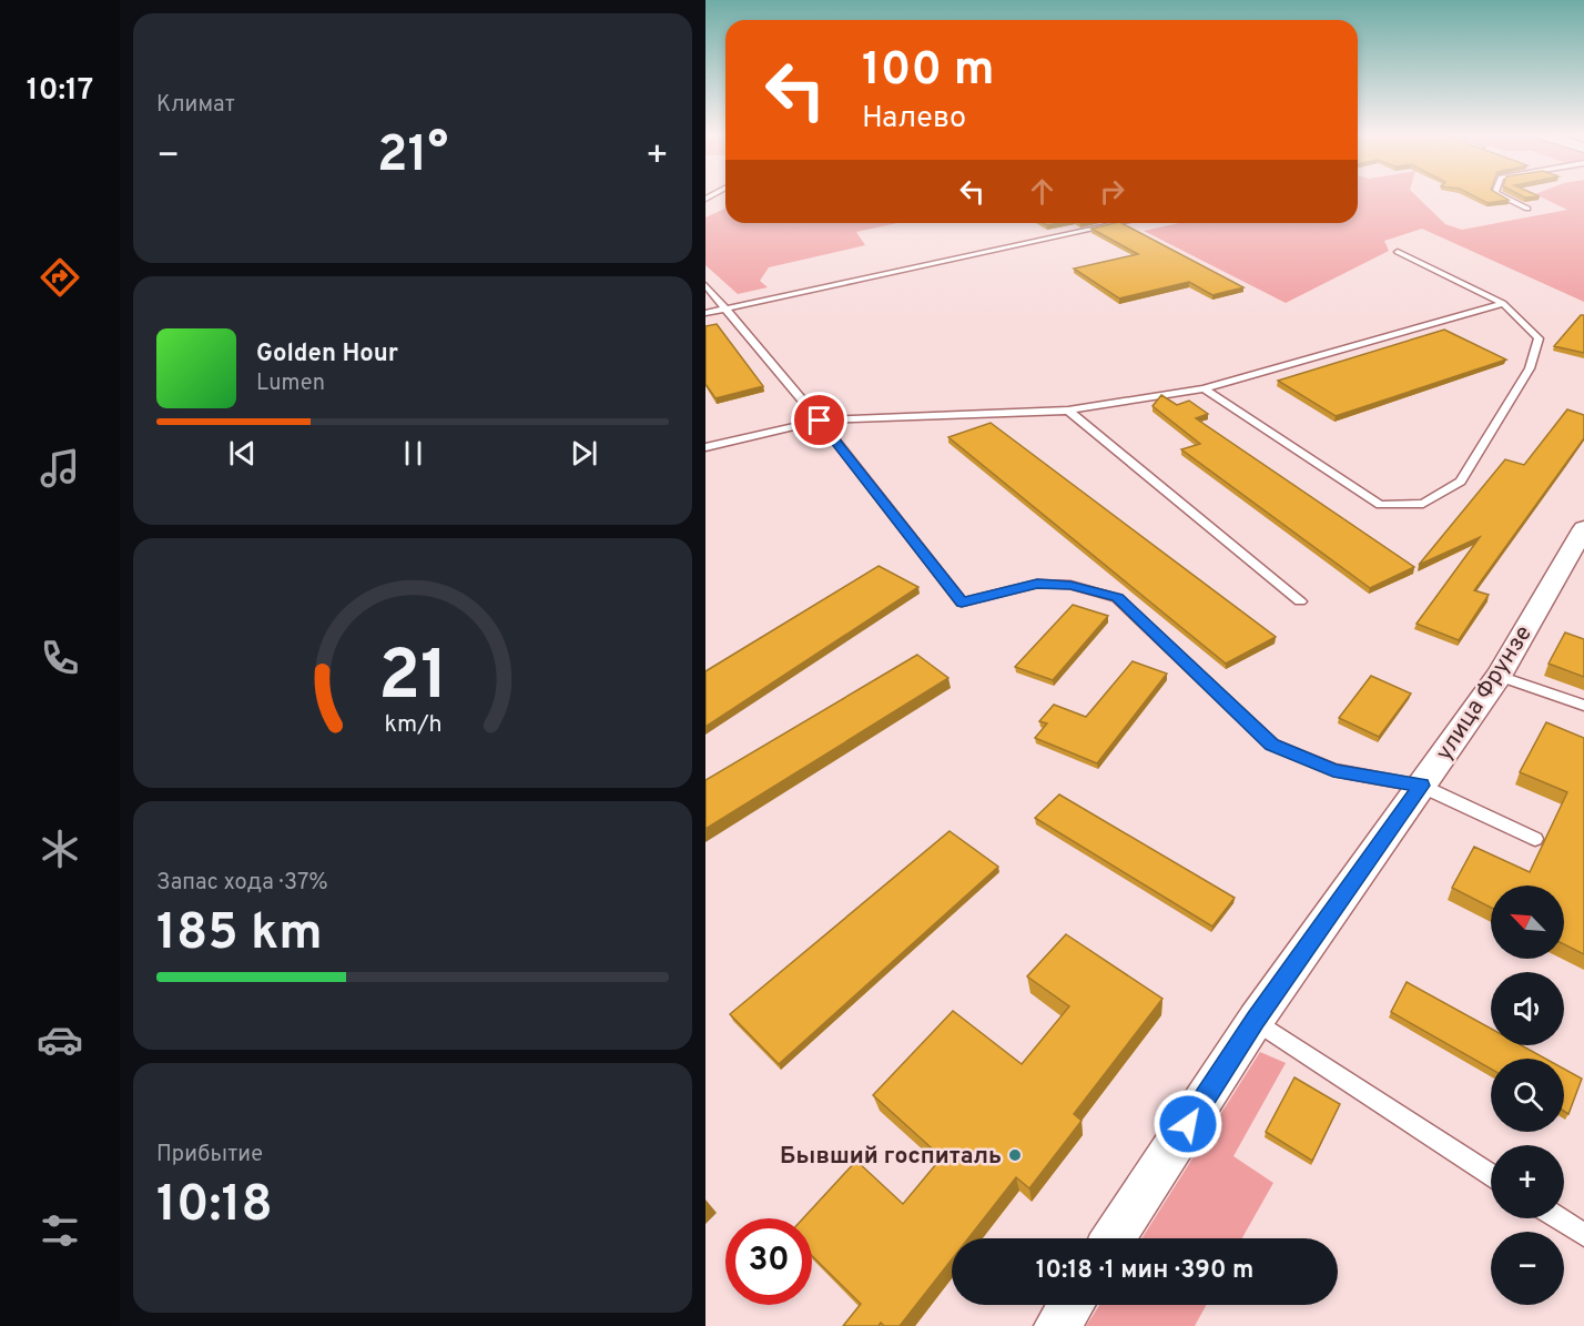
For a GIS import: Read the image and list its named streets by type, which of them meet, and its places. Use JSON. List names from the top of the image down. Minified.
{"streets":{"street":["улица Фрунзе"]},"places":["Бывший госпиталь"],"north":"top left","page":{"tabs":"10:17","tile":["Климат",["Запас хода · 37%","185 km"],["Прибытие","10:18"]],"turn":["100 m","Налево"],"heat":["−","21°","+"],"song":["Golden Hour","Lumen"],"map_buttons":["+","−"],"limit":"30","trip":"10:18 · 1 мин · 390 m","gauge":["21","km/h"]}}
